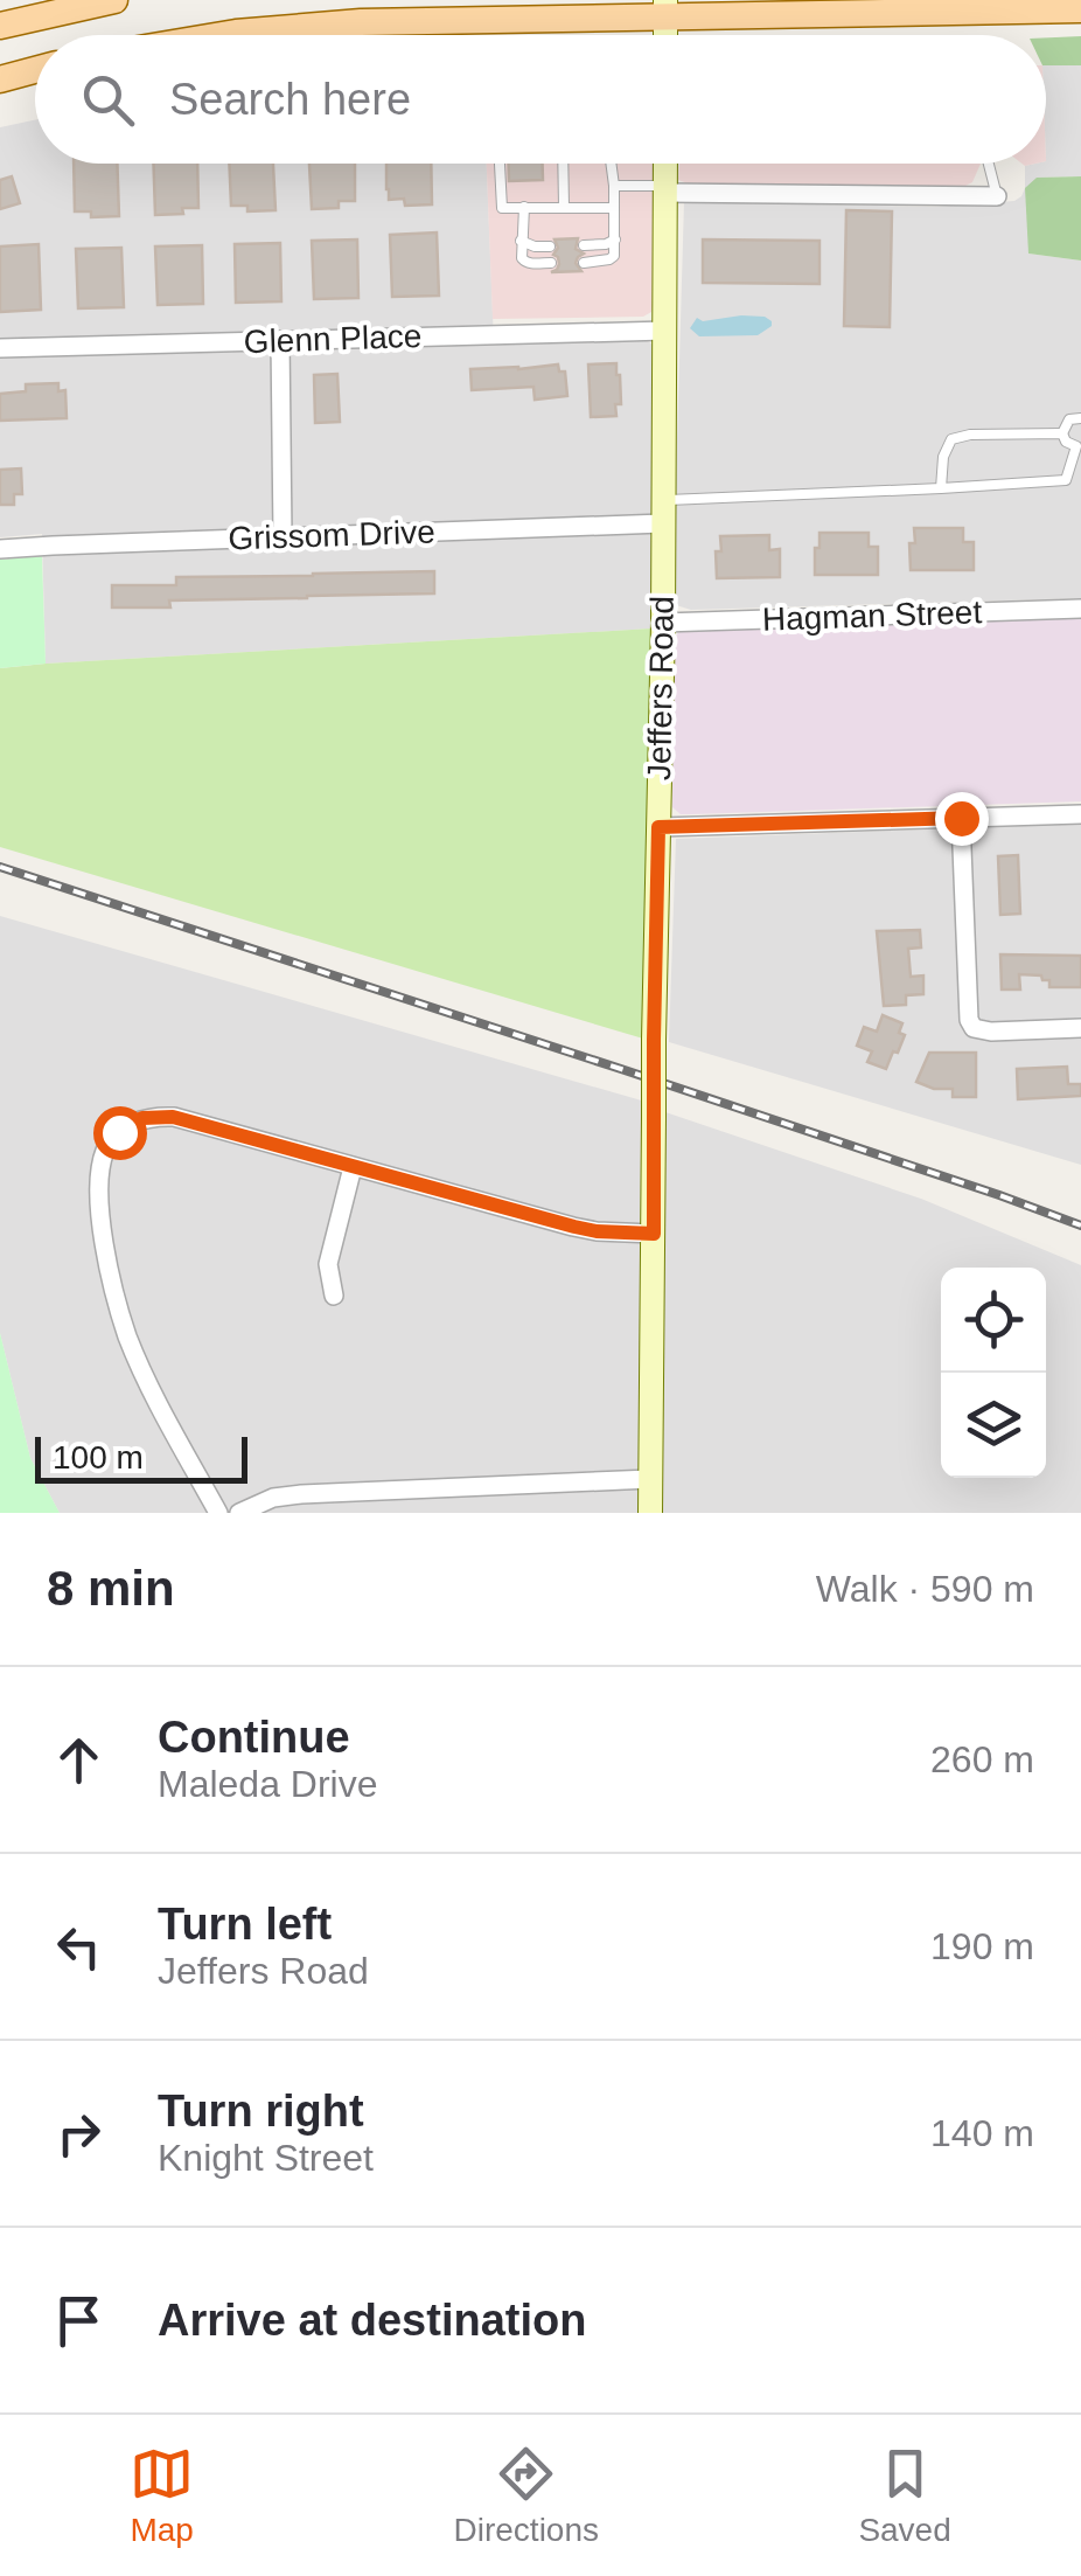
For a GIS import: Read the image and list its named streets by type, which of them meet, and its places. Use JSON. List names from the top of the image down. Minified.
{"streets":{"main road":["Jeffers Road"],"street":["Glenn Place","Grissom Drive","Hagman Street"]},"crossings":[["Glenn Place","Jeffers Road"],["Grissom Drive","Jeffers Road"],["Hagman Street","Jeffers Road"]],"scale_bar":"100 m","page":{"search":"Search here","scale":"100 m","heading":["8 min","Walk · 590 m"],"list":[["Continue","Maleda Drive","260 m"],["Turn left","Jeffers Road","190 m"],["Turn right","Knight Street","140 m"],"Arrive at destination"],"nav":["Map","Directions","Saved"]}}
